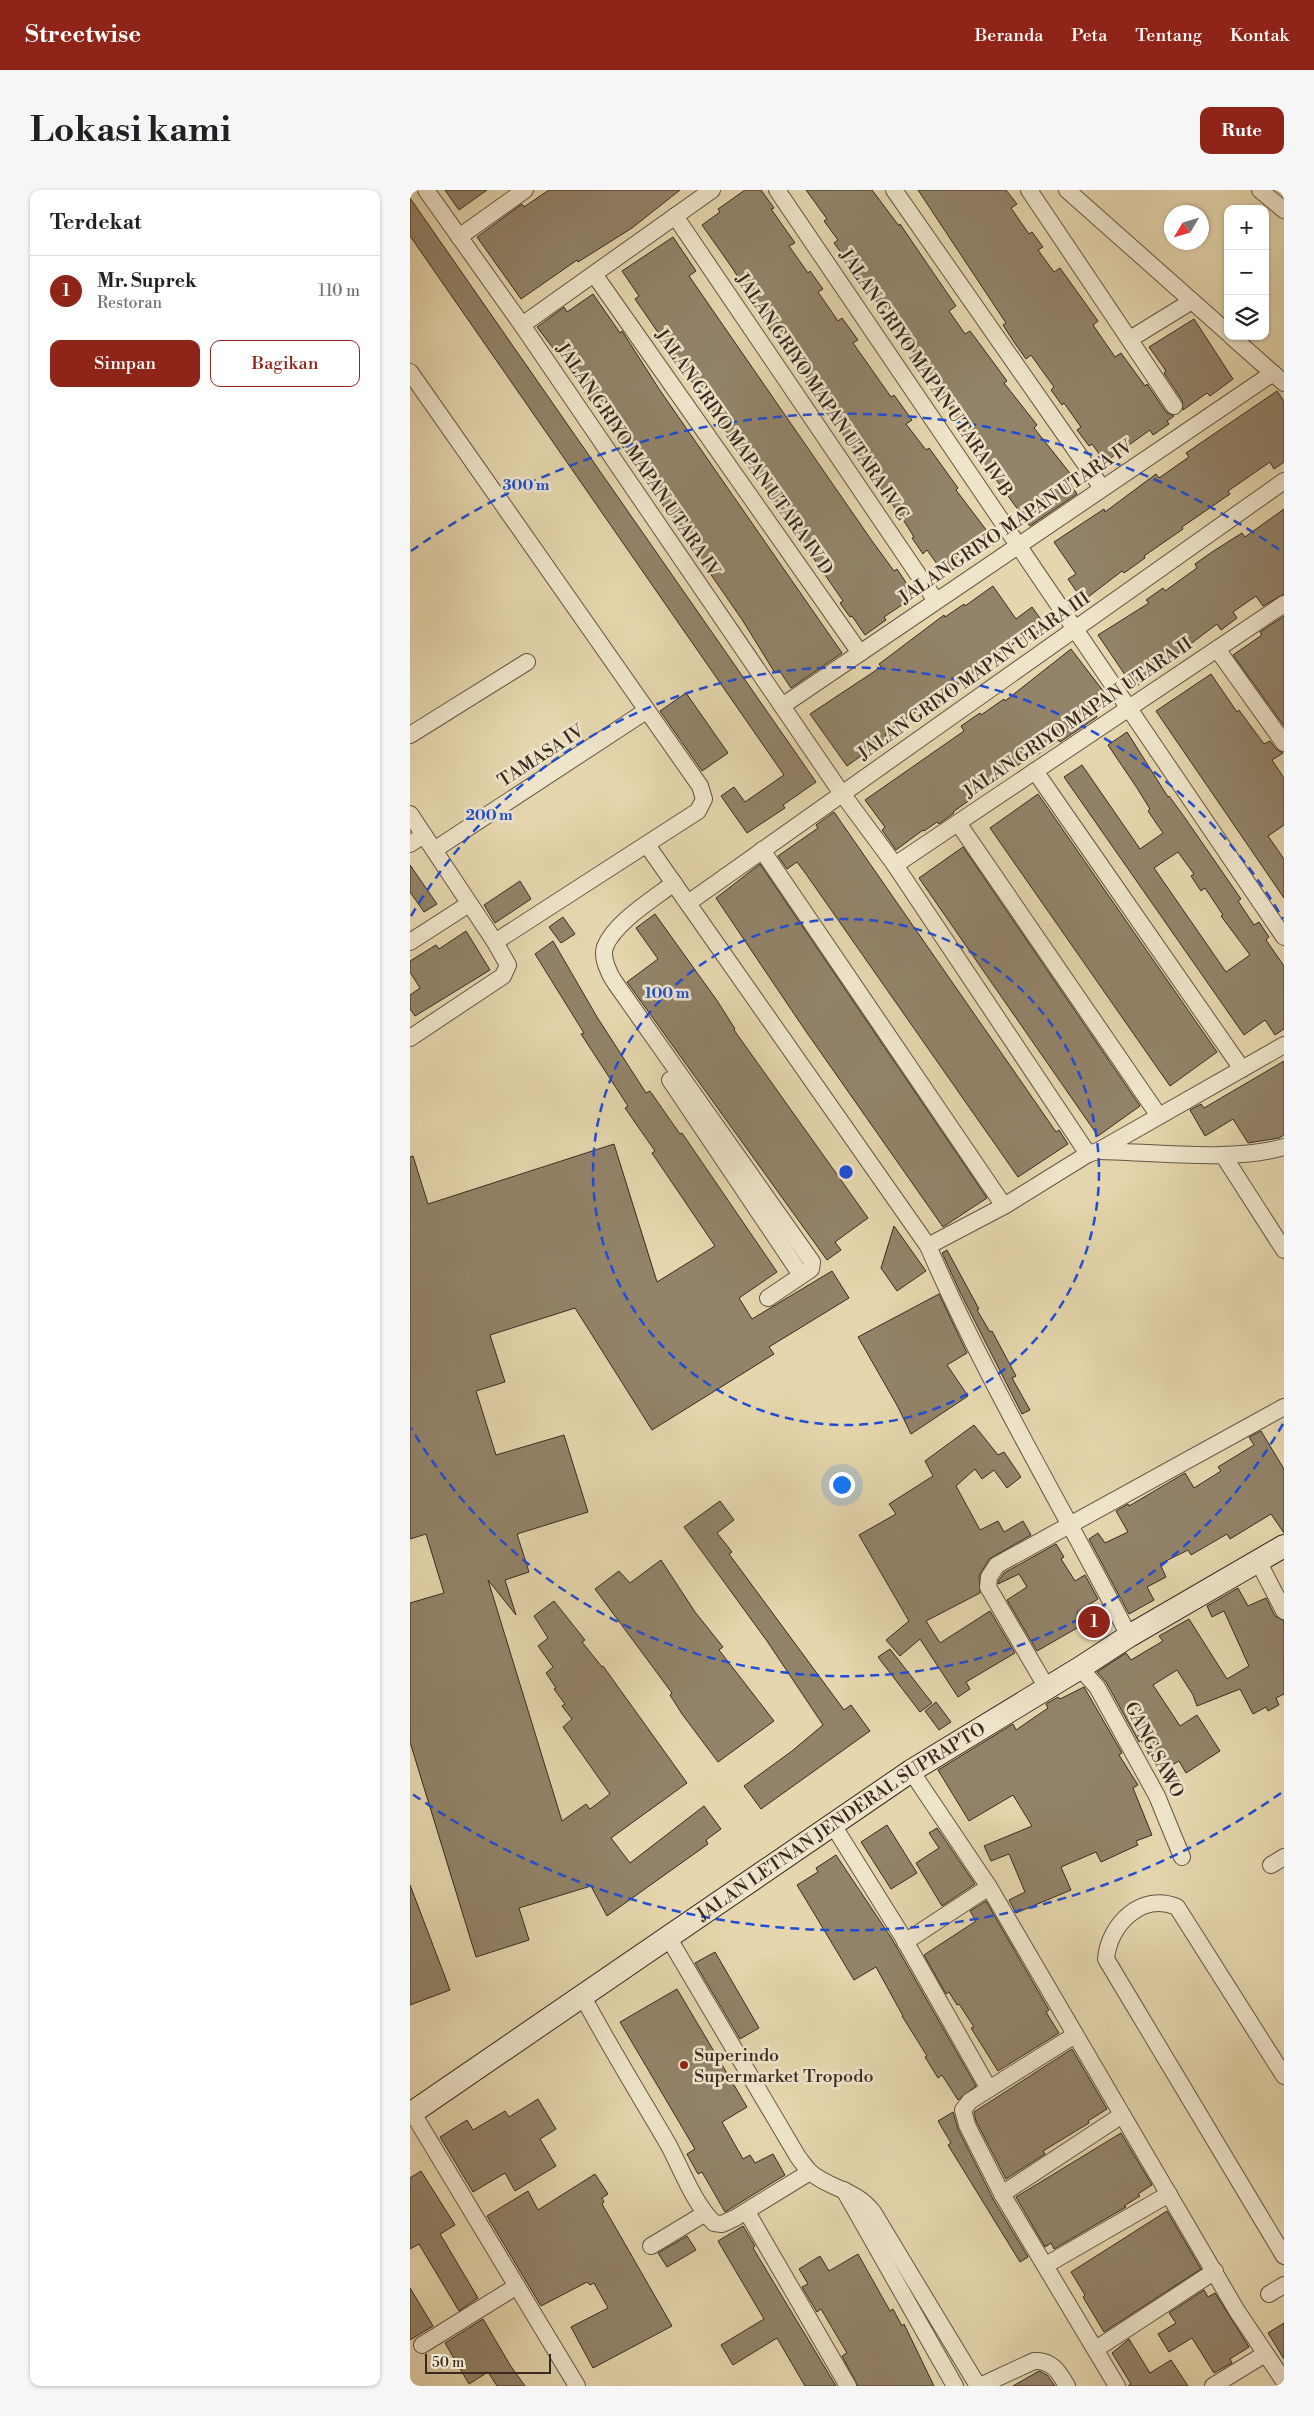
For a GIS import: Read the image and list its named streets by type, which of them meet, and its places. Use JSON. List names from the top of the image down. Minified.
{"streets":{"main road":["JALAN LETNAN JENDERAL SUPRAPTO"],"street":["JALAN GRIYO MAPAN UTARA IV B","JALAN GRIYO MAPAN UTARA IV C","JALAN GRIYO MAPAN UTARA IV D","JALAN GRIYO MAPAN UTARA IV","JALAN GRIYO MAPAN UTARA III","JALAN GRIYO MAPAN UTARA II","TAMASA IV","GANG SAWO"]},"crossings":[["JALAN GRIYO MAPAN UTARA IV B","JALAN GRIYO MAPAN UTARA IV"],["JALAN GRIYO MAPAN UTARA IV B","JALAN GRIYO MAPAN UTARA III"],["JALAN GRIYO MAPAN UTARA IV B","JALAN GRIYO MAPAN UTARA II"],["JALAN GRIYO MAPAN UTARA IV C","JALAN GRIYO MAPAN UTARA IV"],["JALAN GRIYO MAPAN UTARA IV D","JALAN GRIYO MAPAN UTARA IV"],["JALAN GRIYO MAPAN UTARA IV","JALAN GRIYO MAPAN UTARA III"],["JALAN GRIYO MAPAN UTARA IV","JALAN GRIYO MAPAN UTARA II"],["GANG SAWO","JALAN LETNAN JENDERAL SUPRAPTO"]],"places":["Superindo Supermarket Tropodo"],"scale_bar":"50 m","north":"bottom left","page":{"header":"Streetwise","nav":["Beranda","Peta","Tentang","Kontak"],"buttons":["Rute",["Simpan","Bagikan"]],"title":"Lokasi kami","heading":"Terdekat","map_buttons":["+","−"],"list":[{"mark":"1","name":"Mr. Suprek","note":"Restoran","value":"110 m"}],"pins":"1","scale":"50 m"},"rings":["300 m","200 m","100 m"]}
